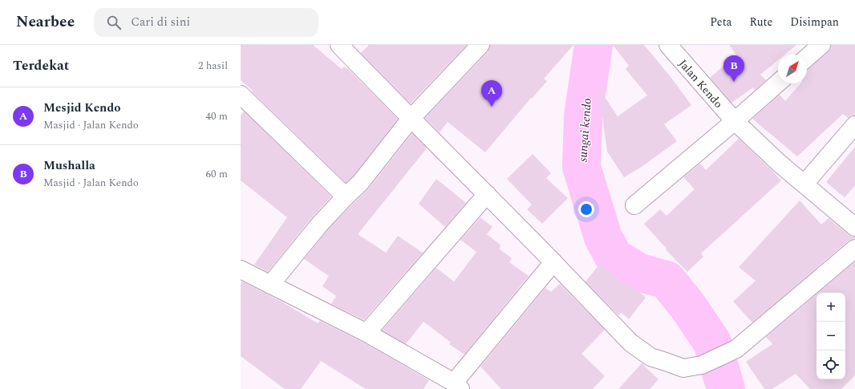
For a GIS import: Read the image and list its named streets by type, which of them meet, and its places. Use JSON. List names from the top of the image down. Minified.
{"streets":{"street":["Jalan Kendo"]},"water":["sungai kendo"],"north":"top right","page":{"header":"Nearbee","search":"Cari di sini","nav":["Peta","Rute","Disimpan"],"heading":["Terdekat","2 hasil"],"pins":["B","A"],"list":[{"mark":"A","name":"Mesjid Kendo","note":"Masjid · Jalan Kendo","value":"40 m"},{"mark":"B","name":"Mushalla","note":"Masjid · Jalan Kendo","value":"60 m"}],"map_buttons":["+","−"]}}
